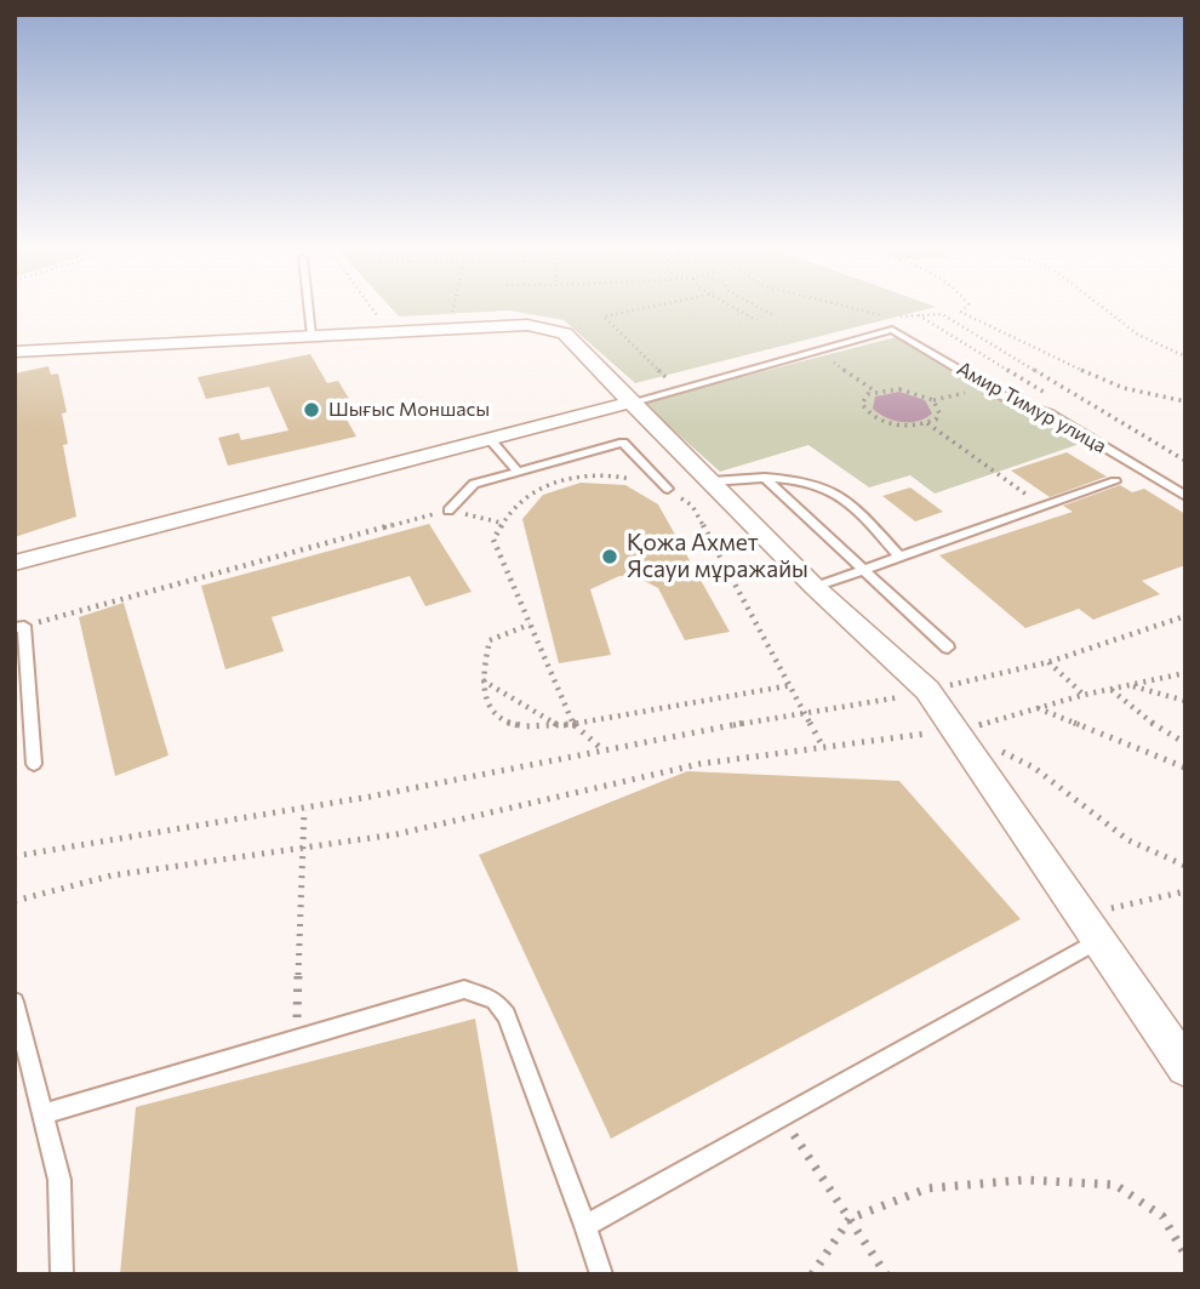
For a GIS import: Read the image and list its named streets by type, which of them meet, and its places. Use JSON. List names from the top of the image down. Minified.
{"streets":{"lane":["Амир Тимур улица"]},"places":["Шығыс Моншасы","Қожа Ахмет Ясауи мұражайы"]}
